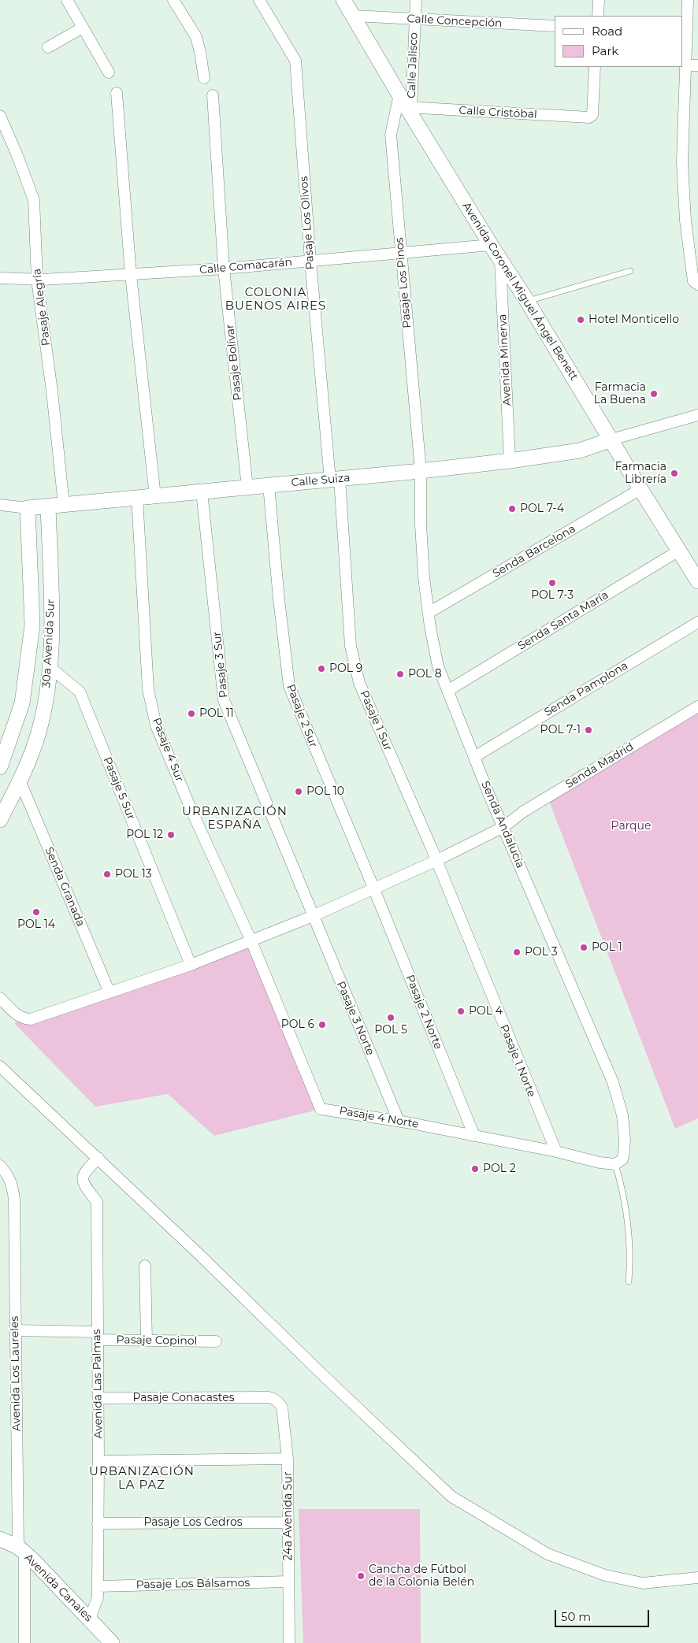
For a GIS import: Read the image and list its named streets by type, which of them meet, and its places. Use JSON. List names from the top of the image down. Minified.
{"streets":{"street":["Calle Concepción","Calle Jalisco","Calle Cristóbal","Pasaje Los Olivos","Calle Comacarán","Pasaje Los Pinos","Avenida Coronel Miguel Ángel Benett","Pasaje Alegría","Avenida Minerva","Pasaje Bolívar","Calle Suiza","Senda Barcelona","Senda Santa María","30a Avenida Sur","Pasaje 3 Sur","Senda Pamplona","Pasaje 2 Sur","Pasaje 1 Sur","Pasaje 4 Sur","Senda Madrid","Pasaje 5 Sur","Senda Andalucía","Senda Granada","Pasaje 2 Norte","Pasaje 3 Norte","Pasaje 1 Norte","Pasaje 4 Norte","Pasaje Copinol","Avenida Los Laureles","Avenida Las Palmas","Pasaje Conacastes","24a Avenida Sur","Pasaje Los Cedros","Pasaje Los Bálsamos","Avenida Canales"]},"crossings":[["Calle Concepción","Calle Jalisco"],["Calle Concepción","Avenida Coronel Miguel Ángel Benett"],["Calle Jalisco","Calle Cristóbal"],["Calle Jalisco","Pasaje Los Pinos"],["Calle Jalisco","Avenida Coronel Miguel Ángel Benett"],["Calle Cristóbal","Pasaje Los Pinos"],["Calle Cristóbal","Avenida Coronel Miguel Ángel Benett"],["Pasaje Los Olivos","Calle Comacarán"],["Pasaje Los Olivos","Calle Suiza"],["Pasaje Los Olivos","Pasaje 1 Sur"],["Calle Comacarán","Pasaje Los Pinos"],["Calle Comacarán","Avenida Coronel Miguel Ángel Benett"],["Calle Comacarán","Pasaje Alegría"],["Calle Comacarán","Pasaje Bolívar"],["Pasaje Los Pinos","Avenida Coronel Miguel Ángel Benett"],["Pasaje Los Pinos","Calle Suiza"],["Pasaje Los Pinos","Senda Andalucía"],["Avenida Coronel Miguel Ángel Benett","Avenida Minerva"],["Avenida Coronel Miguel Ángel Benett","Calle Suiza"],["Avenida Coronel Miguel Ángel Benett","Senda Barcelona"],["Avenida Coronel Miguel Ángel Benett","Senda Santa María"],["Pasaje Alegría","Calle Suiza"],["Avenida Minerva","Calle Suiza"],["Pasaje Bolívar","Calle Suiza"],["Calle Suiza","30a Avenida Sur"],["Calle Suiza","Pasaje 3 Sur"],["Calle Suiza","Pasaje 2 Sur"],["Calle Suiza","Pasaje 1 Sur"],["Calle Suiza","Pasaje 4 Sur"],["Calle Suiza","Senda Andalucía"],["Senda Barcelona","Senda Andalucía"],["Senda Santa María","Senda Andalucía"],["30a Avenida Sur","Pasaje 5 Sur"],["30a Avenida Sur","Senda Granada"],["Pasaje 3 Sur","Senda Madrid"],["Pasaje 3 Sur","Pasaje 3 Norte"],["Senda Pamplona","Senda Andalucía"],["Pasaje 2 Sur","Senda Madrid"],["Pasaje 2 Sur","Pasaje 2 Norte"],["Pasaje 1 Sur","Senda Madrid"],["Pasaje 1 Sur","Pasaje 1 Norte"],["Pasaje 4 Sur","Senda Madrid"],["Pasaje 4 Sur","Pasaje 4 Norte"],["Senda Madrid","Pasaje 5 Sur"],["Senda Madrid","Senda Andalucía"],["Senda Madrid","Senda Granada"],["Senda Madrid","Pasaje 2 Norte"],["Senda Madrid","Pasaje 3 Norte"],["Senda Madrid","Pasaje 1 Norte"],["Senda Madrid","Pasaje 4 Norte"],["Senda Andalucía","Pasaje 4 Norte"],["Pasaje 2 Norte","Pasaje 4 Norte"],["Pasaje 3 Norte","Pasaje 4 Norte"],["Pasaje 1 Norte","Pasaje 4 Norte"],["Pasaje Copinol","Avenida Los Laureles"],["Pasaje Copinol","Avenida Las Palmas"],["Avenida Los Laureles","Avenida Canales"],["Avenida Las Palmas","Pasaje Conacastes"],["Avenida Las Palmas","Pasaje Los Cedros"],["Avenida Las Palmas","Pasaje Los Bálsamos"],["Avenida Las Palmas","Avenida Canales"],["Pasaje Conacastes","24a Avenida Sur"],["24a Avenida Sur","Pasaje Los Cedros"],["24a Avenida Sur","Pasaje Los Bálsamos"]],"districts":["COLONIA BUENOS AIRES","URBANIZACIÓN ESPAÑA","URBANIZACIÓN LA PAZ"],"parks":["Parque"],"places":["Hotel Monticello","Farmacia La Buena","Farmacia Librería","POL 7-4","POL 7-3","POL 9","POL 8","POL 11","POL 7-1","POL 10","POL 12","POL 13","POL 14","POL 1","POL 3","POL 4","POL 5","POL 6","POL 2","Cancha de Fútbol de la Colonia Belén"],"legend":["Road","Park"],"scale_bar":"50 m"}
